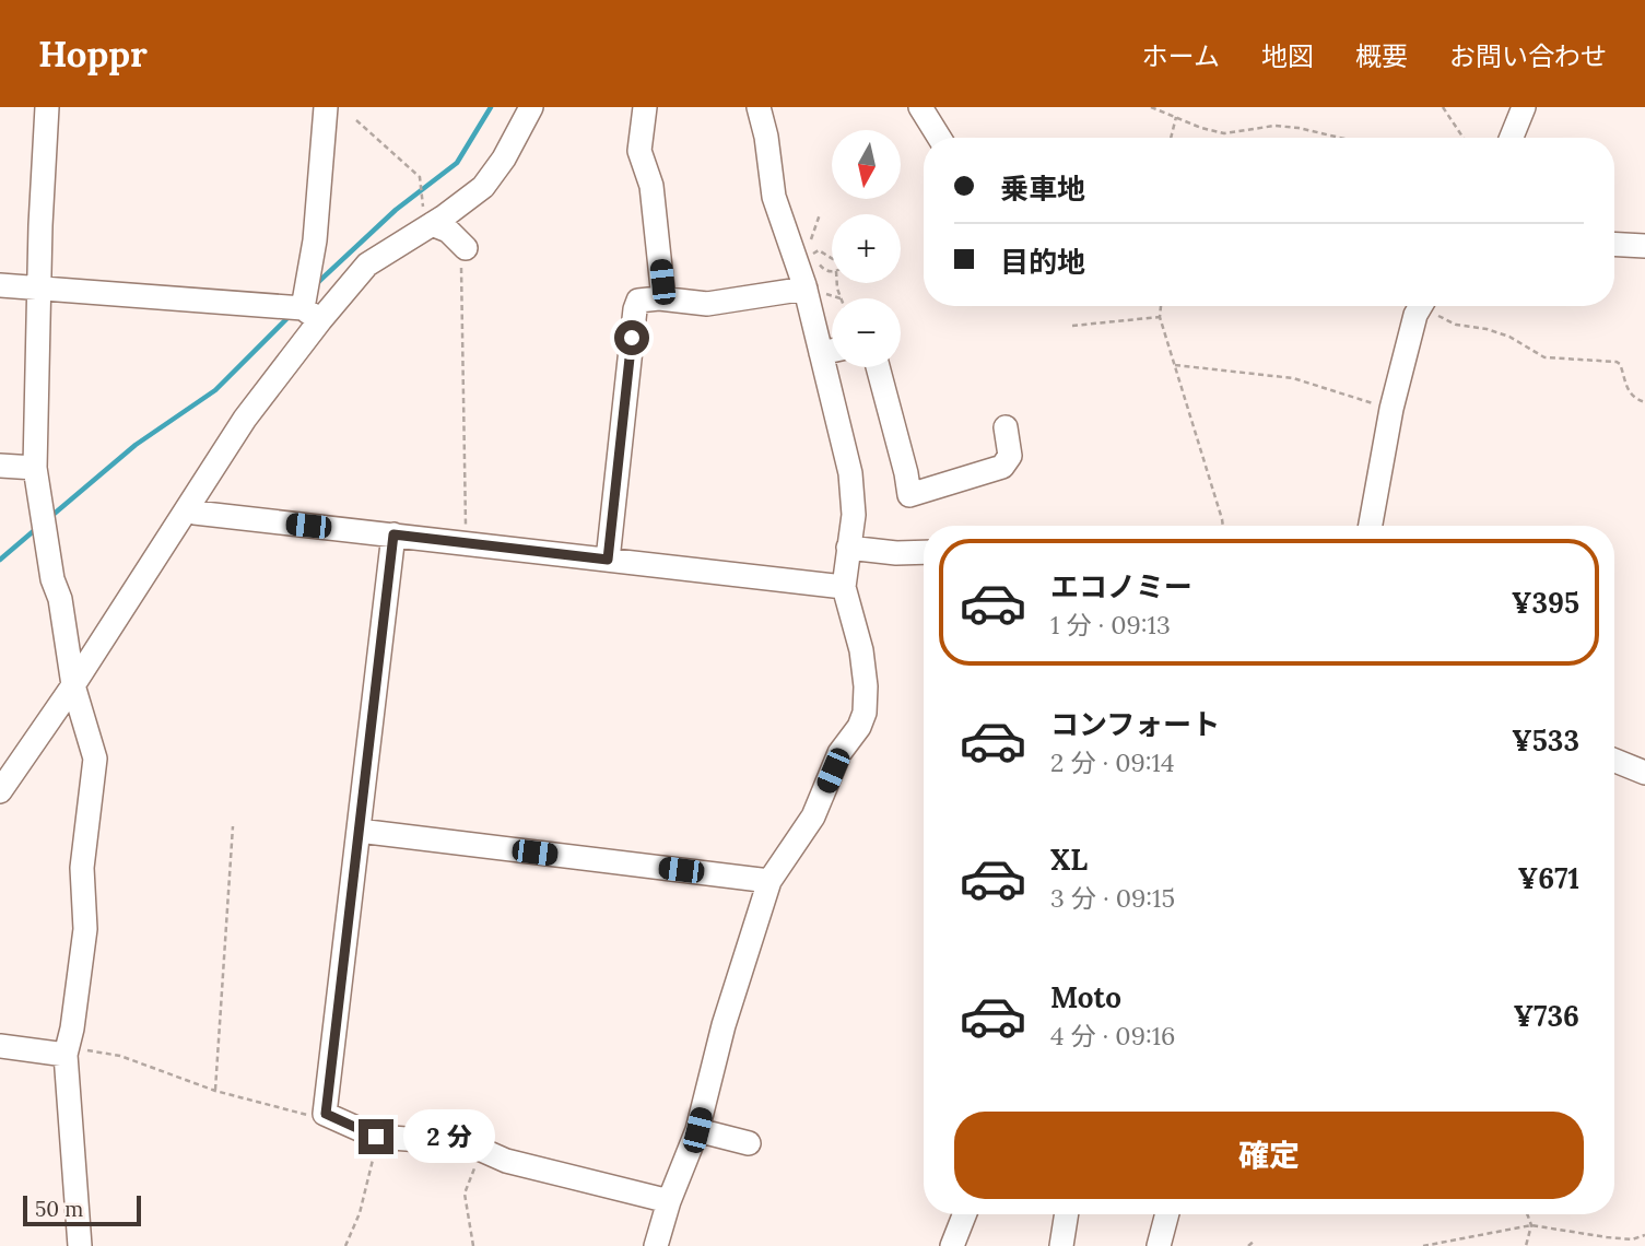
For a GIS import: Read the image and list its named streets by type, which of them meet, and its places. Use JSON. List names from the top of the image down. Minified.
{"scale_bar":"50 m","north":"bottom","page":{"header":"Hoppr","nav":["ホーム","地図","概要","お問い合わせ"],"map_buttons":["+","−"],"banner":["乗車地","目的地"],"list":[{"name":"エコノミー","note":"1 分 · 09:13","value":"¥395"},{"name":"コンフォート","note":"2 分 · 09:14","value":"¥533"},{"name":"XL","note":"3 分 · 09:15","value":"¥671"},{"name":"Moto","note":"4 分 · 09:16","value":"¥736"}],"buttons":"確定","bubble":"2 分","scale":"50 m"}}
